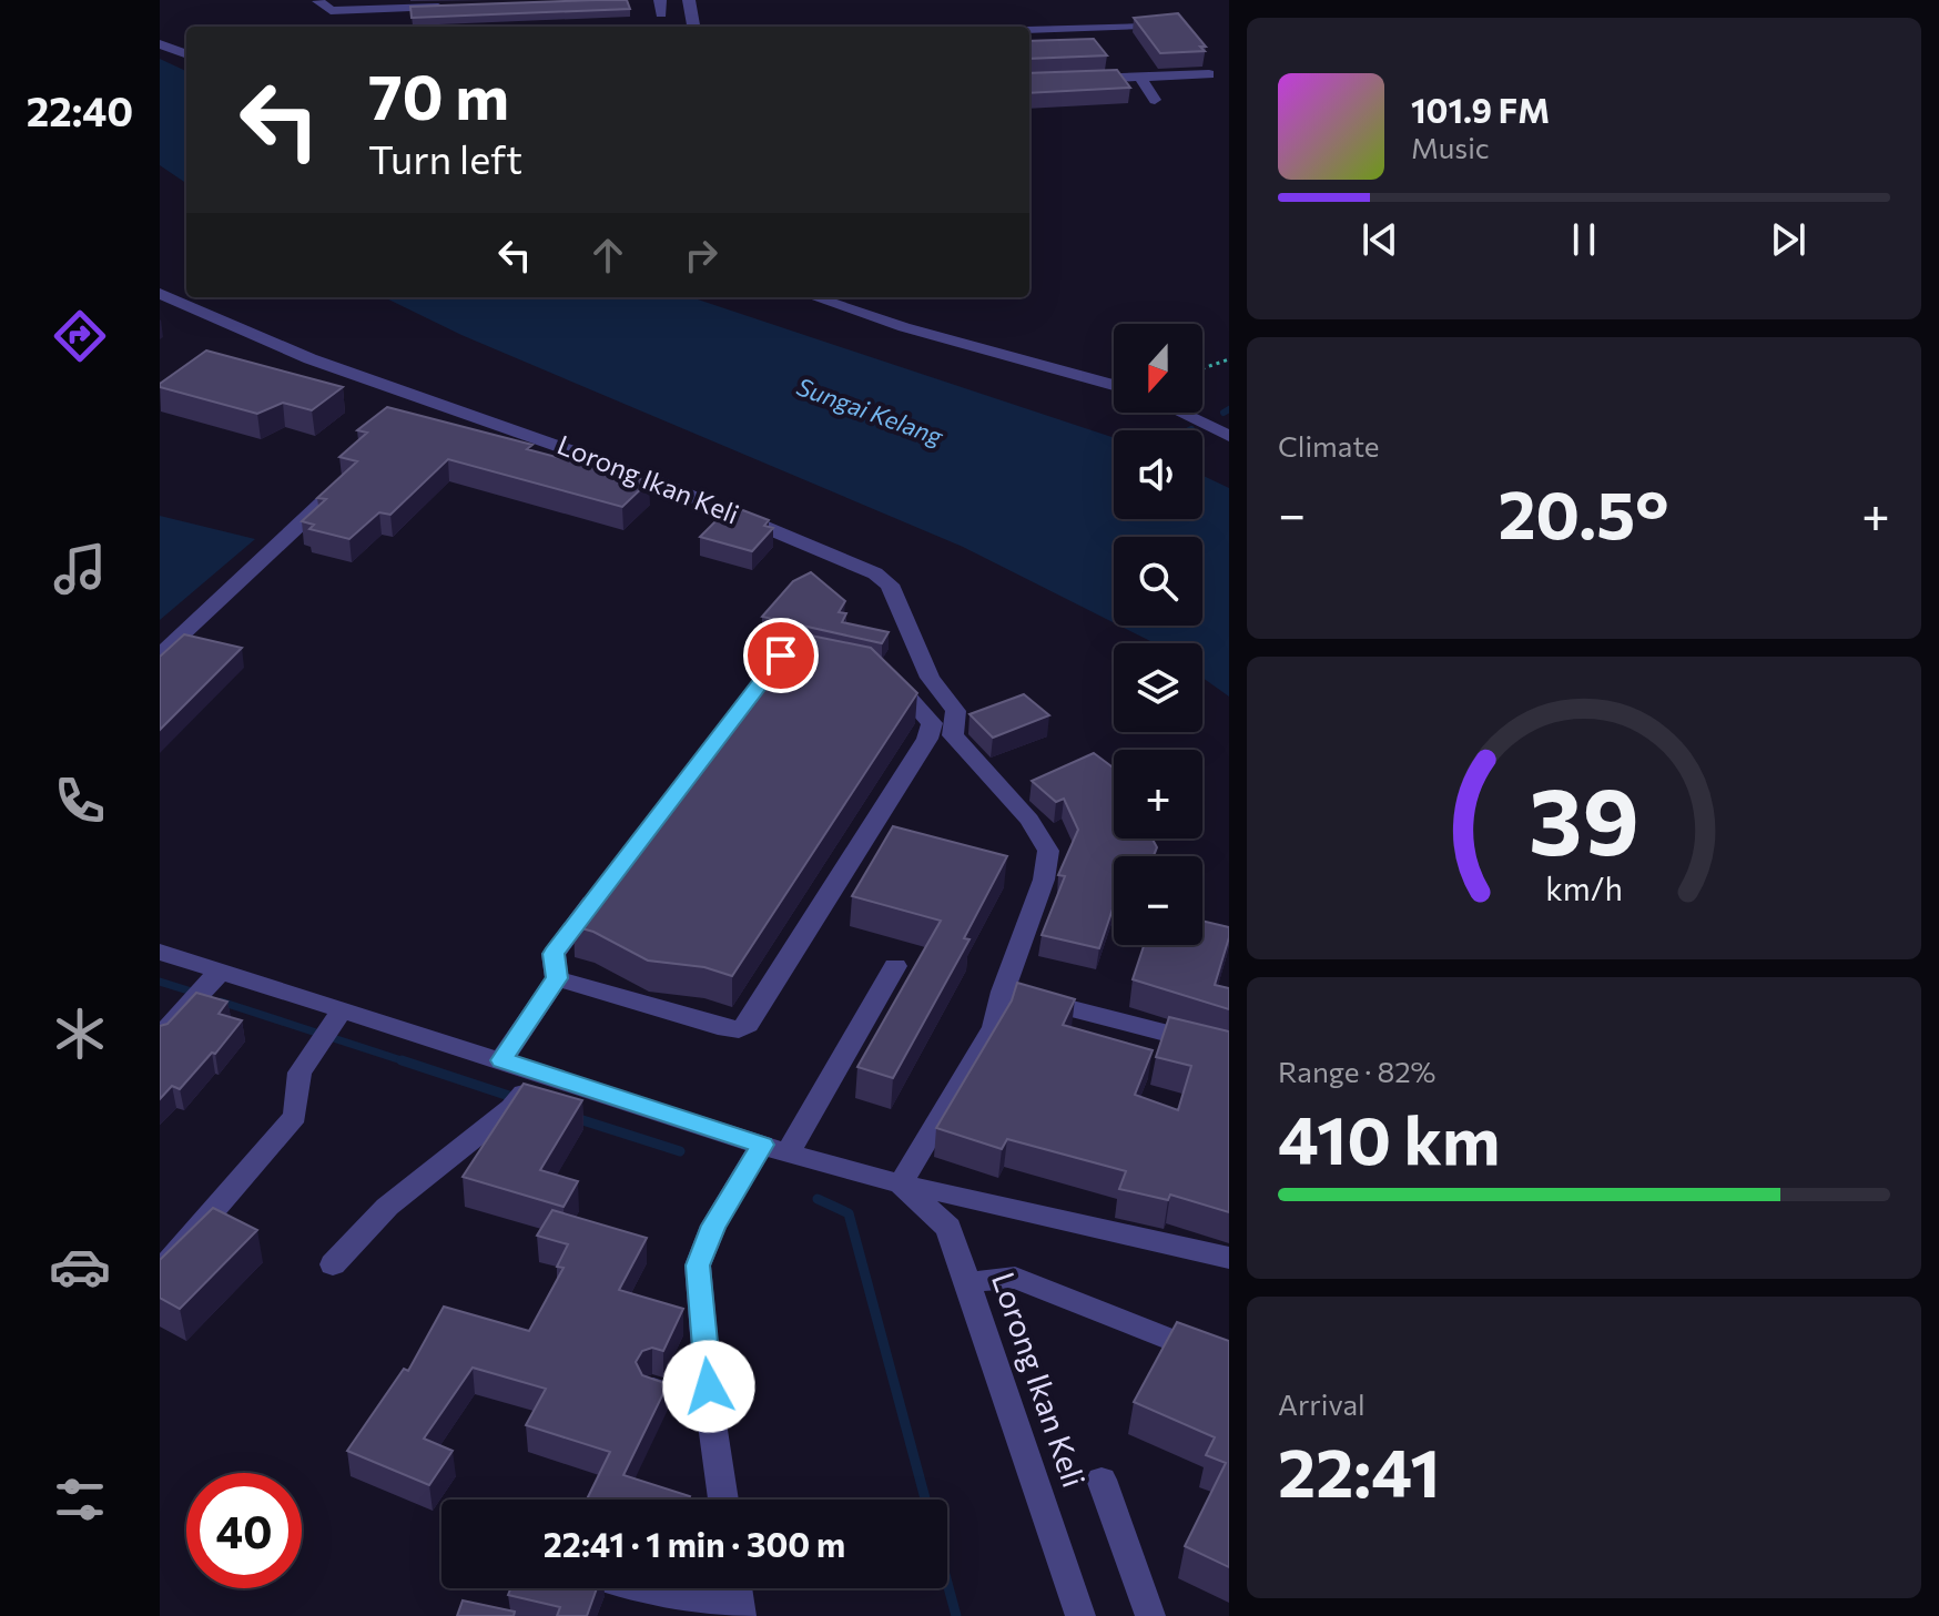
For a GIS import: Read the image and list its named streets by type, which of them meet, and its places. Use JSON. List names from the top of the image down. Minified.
{"streets":{"street":["Lorong Ikan Keli"]},"water":["Sungai Kelang"],"north":"bottom","page":{"tabs":"22:40","turn":["70 m","Turn left"],"song":["101.9 FM","Music"],"map_buttons":["+","−"],"tile":["Climate",["Range · 82%","410 km"],["Arrival","22:41"]],"heat":["−","20.5°","+"],"limit":"40","trip":"22:41 · 1 min · 300 m","gauge":["39","km/h"]}}
